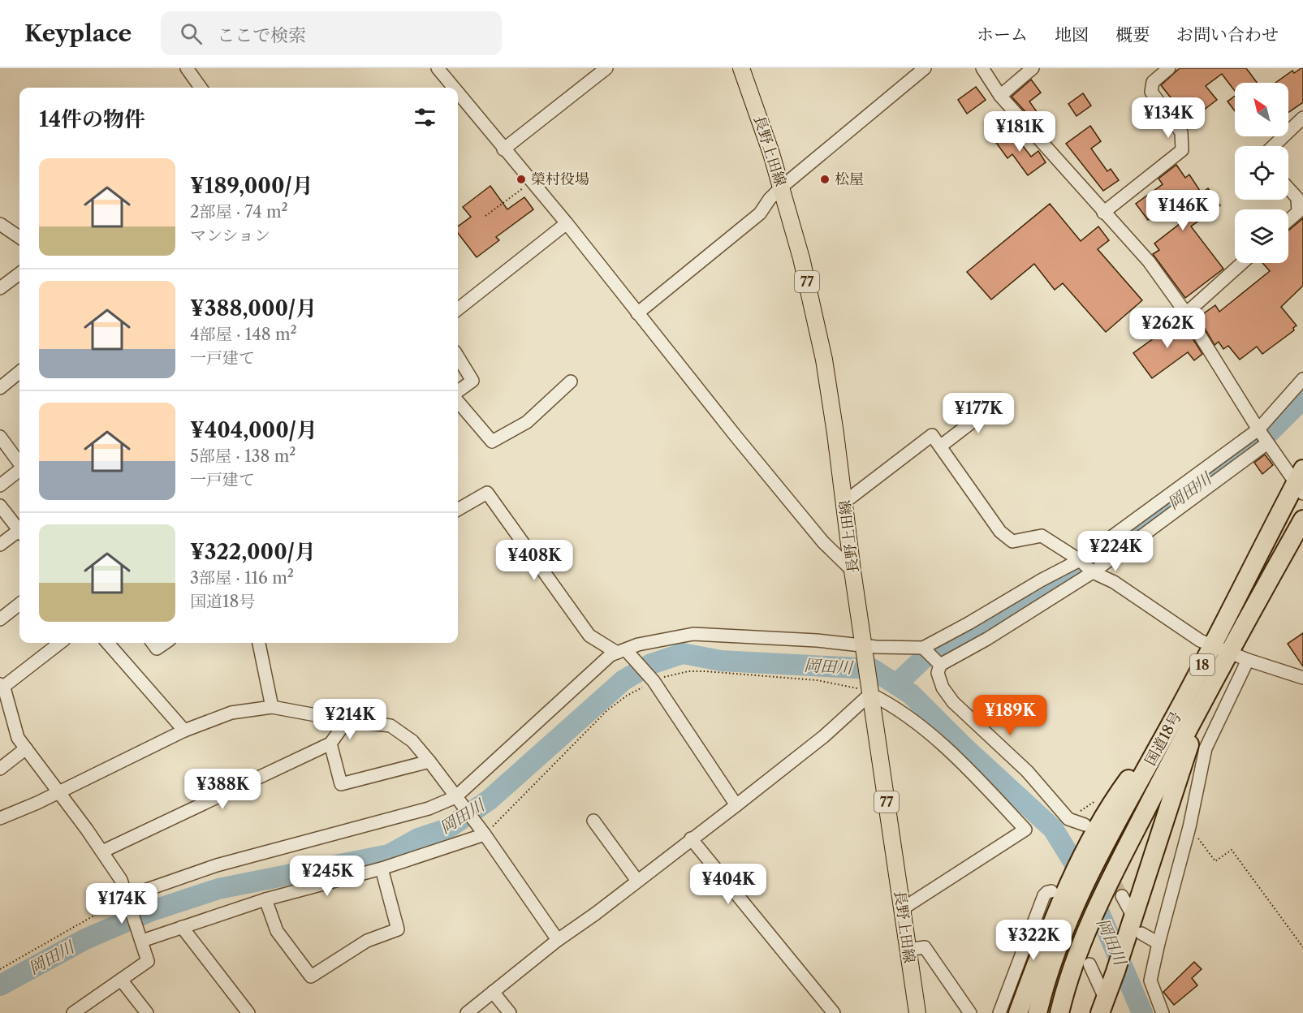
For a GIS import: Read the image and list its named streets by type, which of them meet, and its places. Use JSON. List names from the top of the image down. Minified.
{"streets":{"highway":["18","国道18号"],"main road":["長野上田線","77"]},"water":["岡田川"],"places":["榮村役場","松屋"],"north":"top left","page":{"header":"Keyplace","search":"ここで検索","nav":["ホーム","地図","概要","お問い合わせ"],"heading":"14件の物件","price":["¥134K","¥181K","¥146K","¥262K","¥177K","¥224K","¥408K","¥189K","¥214K","¥388K","¥245K","¥404K","¥174K","¥322K"],"list":[{"name":"¥189,000/月","note":"2部屋 · 74 m² · マンション"},{"name":"¥388,000/月","note":"4部屋 · 148 m² · 一戸建て"},{"name":"¥404,000/月","note":"5部屋 · 138 m² · 一戸建て"},{"name":"¥322,000/月","note":"3部屋 · 116 m² · 国道18号"}]}}
